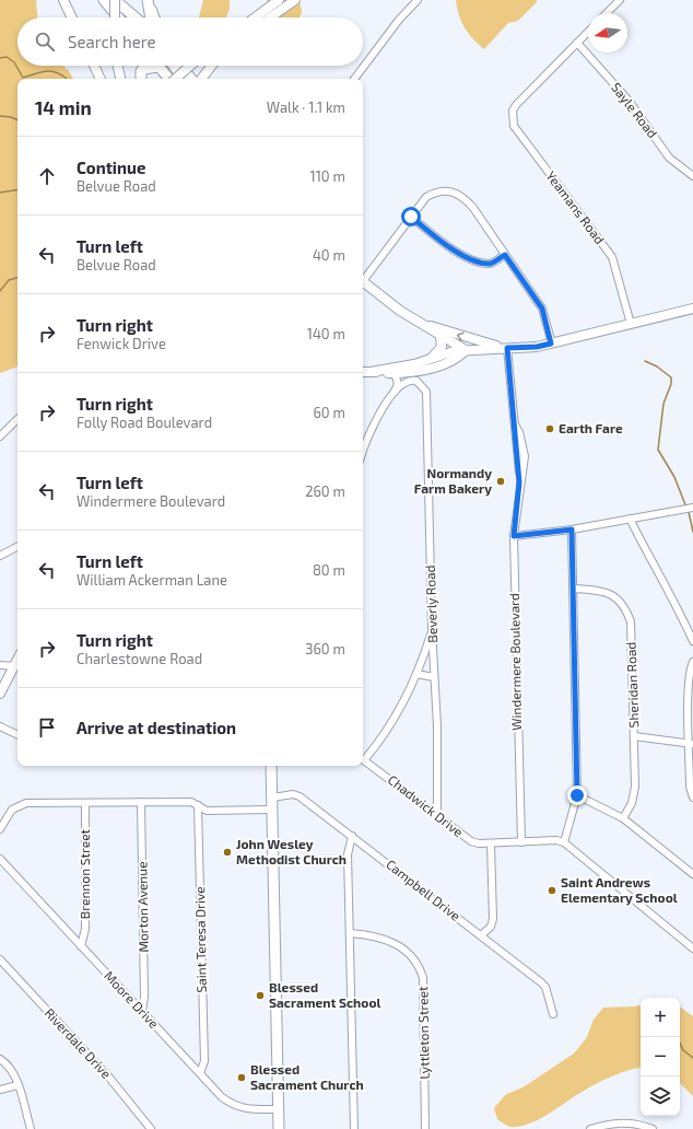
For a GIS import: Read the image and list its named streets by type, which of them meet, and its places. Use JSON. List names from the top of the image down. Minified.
{"streets":{"street":["Sayle Road","Yeamans Road","Beverly Road","Windermere Boulevard","Sheridan Road","Chadwick Drive","Brennon Street","Campbell Drive","Morton Avenue","Saint Teresa Drive","Moore Drive","Lyttleton Street","Riverdale Drive"]},"crossings":[["Sayle Road","Yeamans Road"],["Beverly Road","Chadwick Drive"],["Windermere Boulevard","Chadwick Drive"],["Brennon Street","Moore Drive"],["Morton Avenue","Moore Drive"],["Saint Teresa Drive","Moore Drive"]],"places":["Earth Fare","Normandy Farm Bakery","John Wesley Methodist Church","Saint Andrews Elementary School","Blessed Sacrament School","Blessed Sacrament Church"],"north":"left","page":{"search":"Search here","heading":["14 min","Walk · 1.1 km"],"list":[["Continue","Belvue Road","110 m"],["Turn left","Belvue Road","40 m"],["Turn right","Fenwick Drive","140 m"],["Turn right","Folly Road Boulevard","60 m"],["Turn left","Windermere Boulevard","260 m"],["Turn left","William Ackerman Lane","80 m"],["Turn right","Charlestowne Road","360 m"],"Arrive at destination"],"map_buttons":["+","−"]}}
